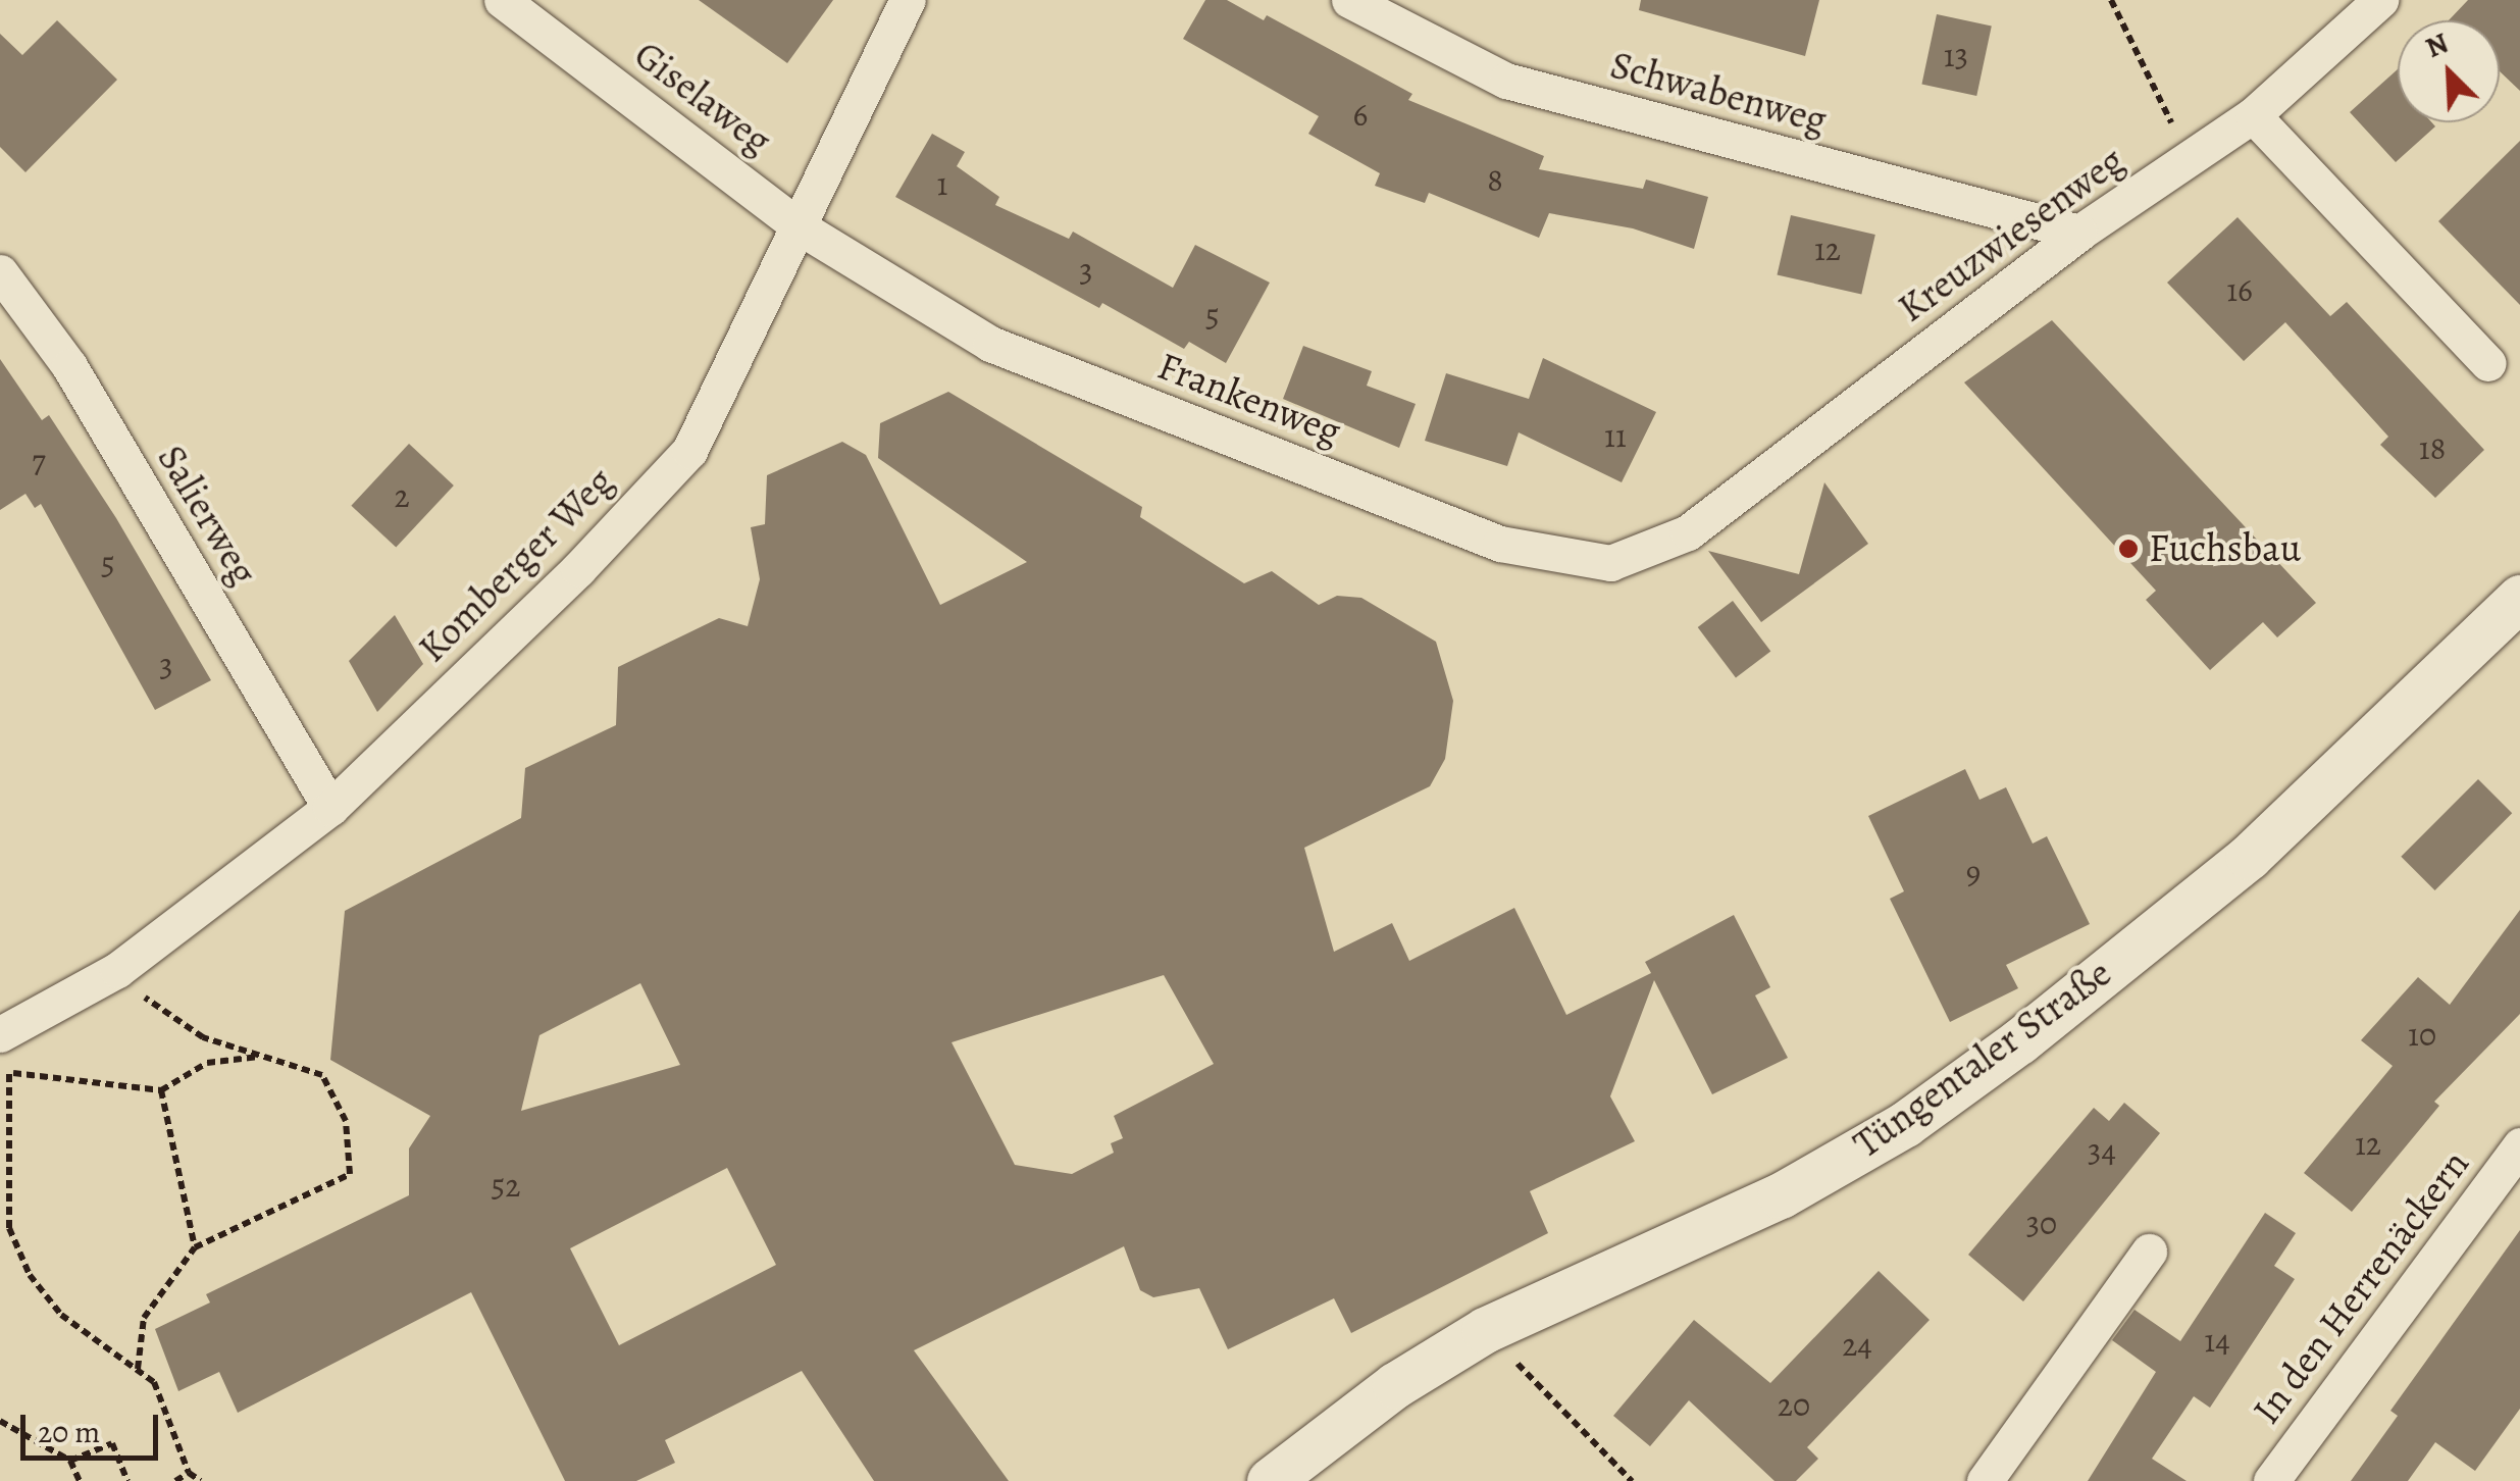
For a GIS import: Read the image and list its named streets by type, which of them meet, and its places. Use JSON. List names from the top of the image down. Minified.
{"streets":{"street":["Schwabenweg","Giselaweg","Kreuzwiesenweg","Frankenweg","Salierweg","Komberger Weg","Tüngentaler Straße","In den Herrenäckern"]},"crossings":[["Schwabenweg","Kreuzwiesenweg"],["Giselaweg","Frankenweg"],["Giselaweg","Komberger Weg"],["Kreuzwiesenweg","Frankenweg"],["Frankenweg","Komberger Weg"],["Salierweg","Komberger Weg"]],"places":["Fuchsbau"],"house_numbers":["13","6","8","1","12","3","16","5","11","18","7","2","5","3","9","10","12","34","52","30","14","24","20"],"scale_bar":"20 m","north":"top left"}
